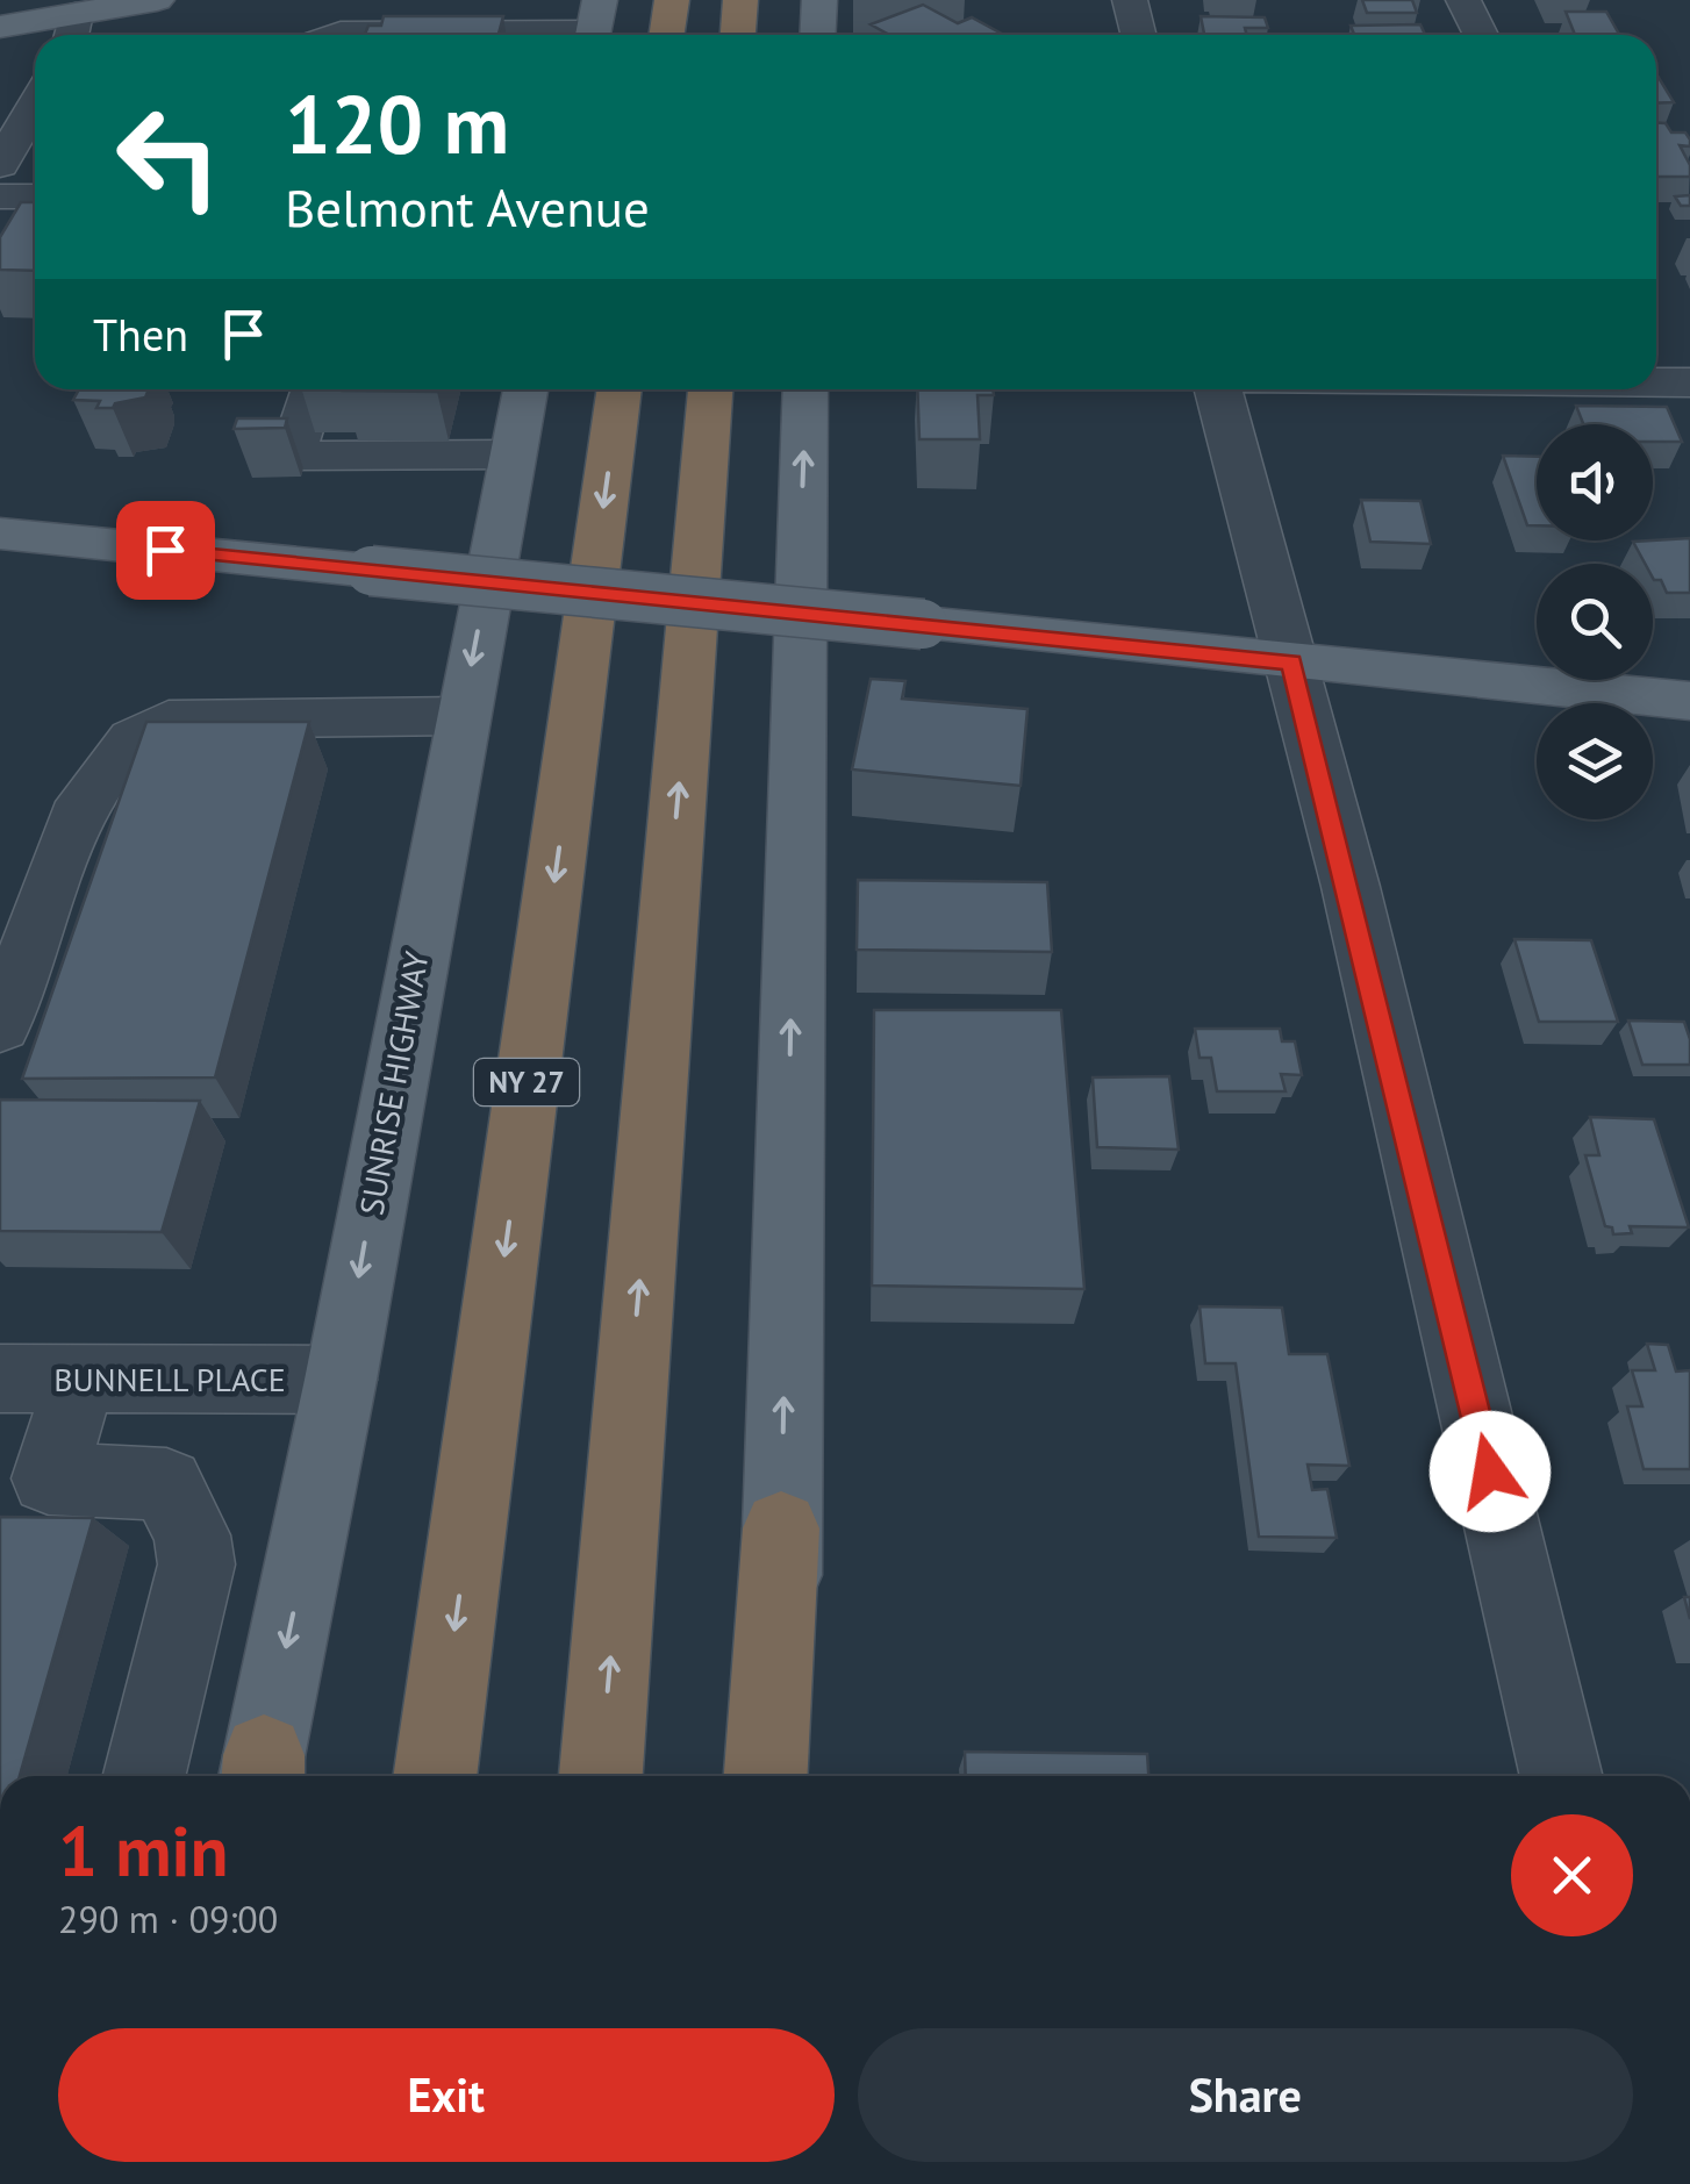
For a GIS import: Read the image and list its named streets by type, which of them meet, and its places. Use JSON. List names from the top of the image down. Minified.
{"streets":{"highway":["NY 27"],"main road":["SUNRISE HIGHWAY"],"street":["BUNNELL PLACE"]},"crossings":[["SUNRISE HIGHWAY","BUNNELL PLACE"]],"page":{"turn":["120 m","Belmont Avenue"],"then":"Then","heading":["1 min","290 m · 09:00"],"buttons":["Exit","Share"]}}
